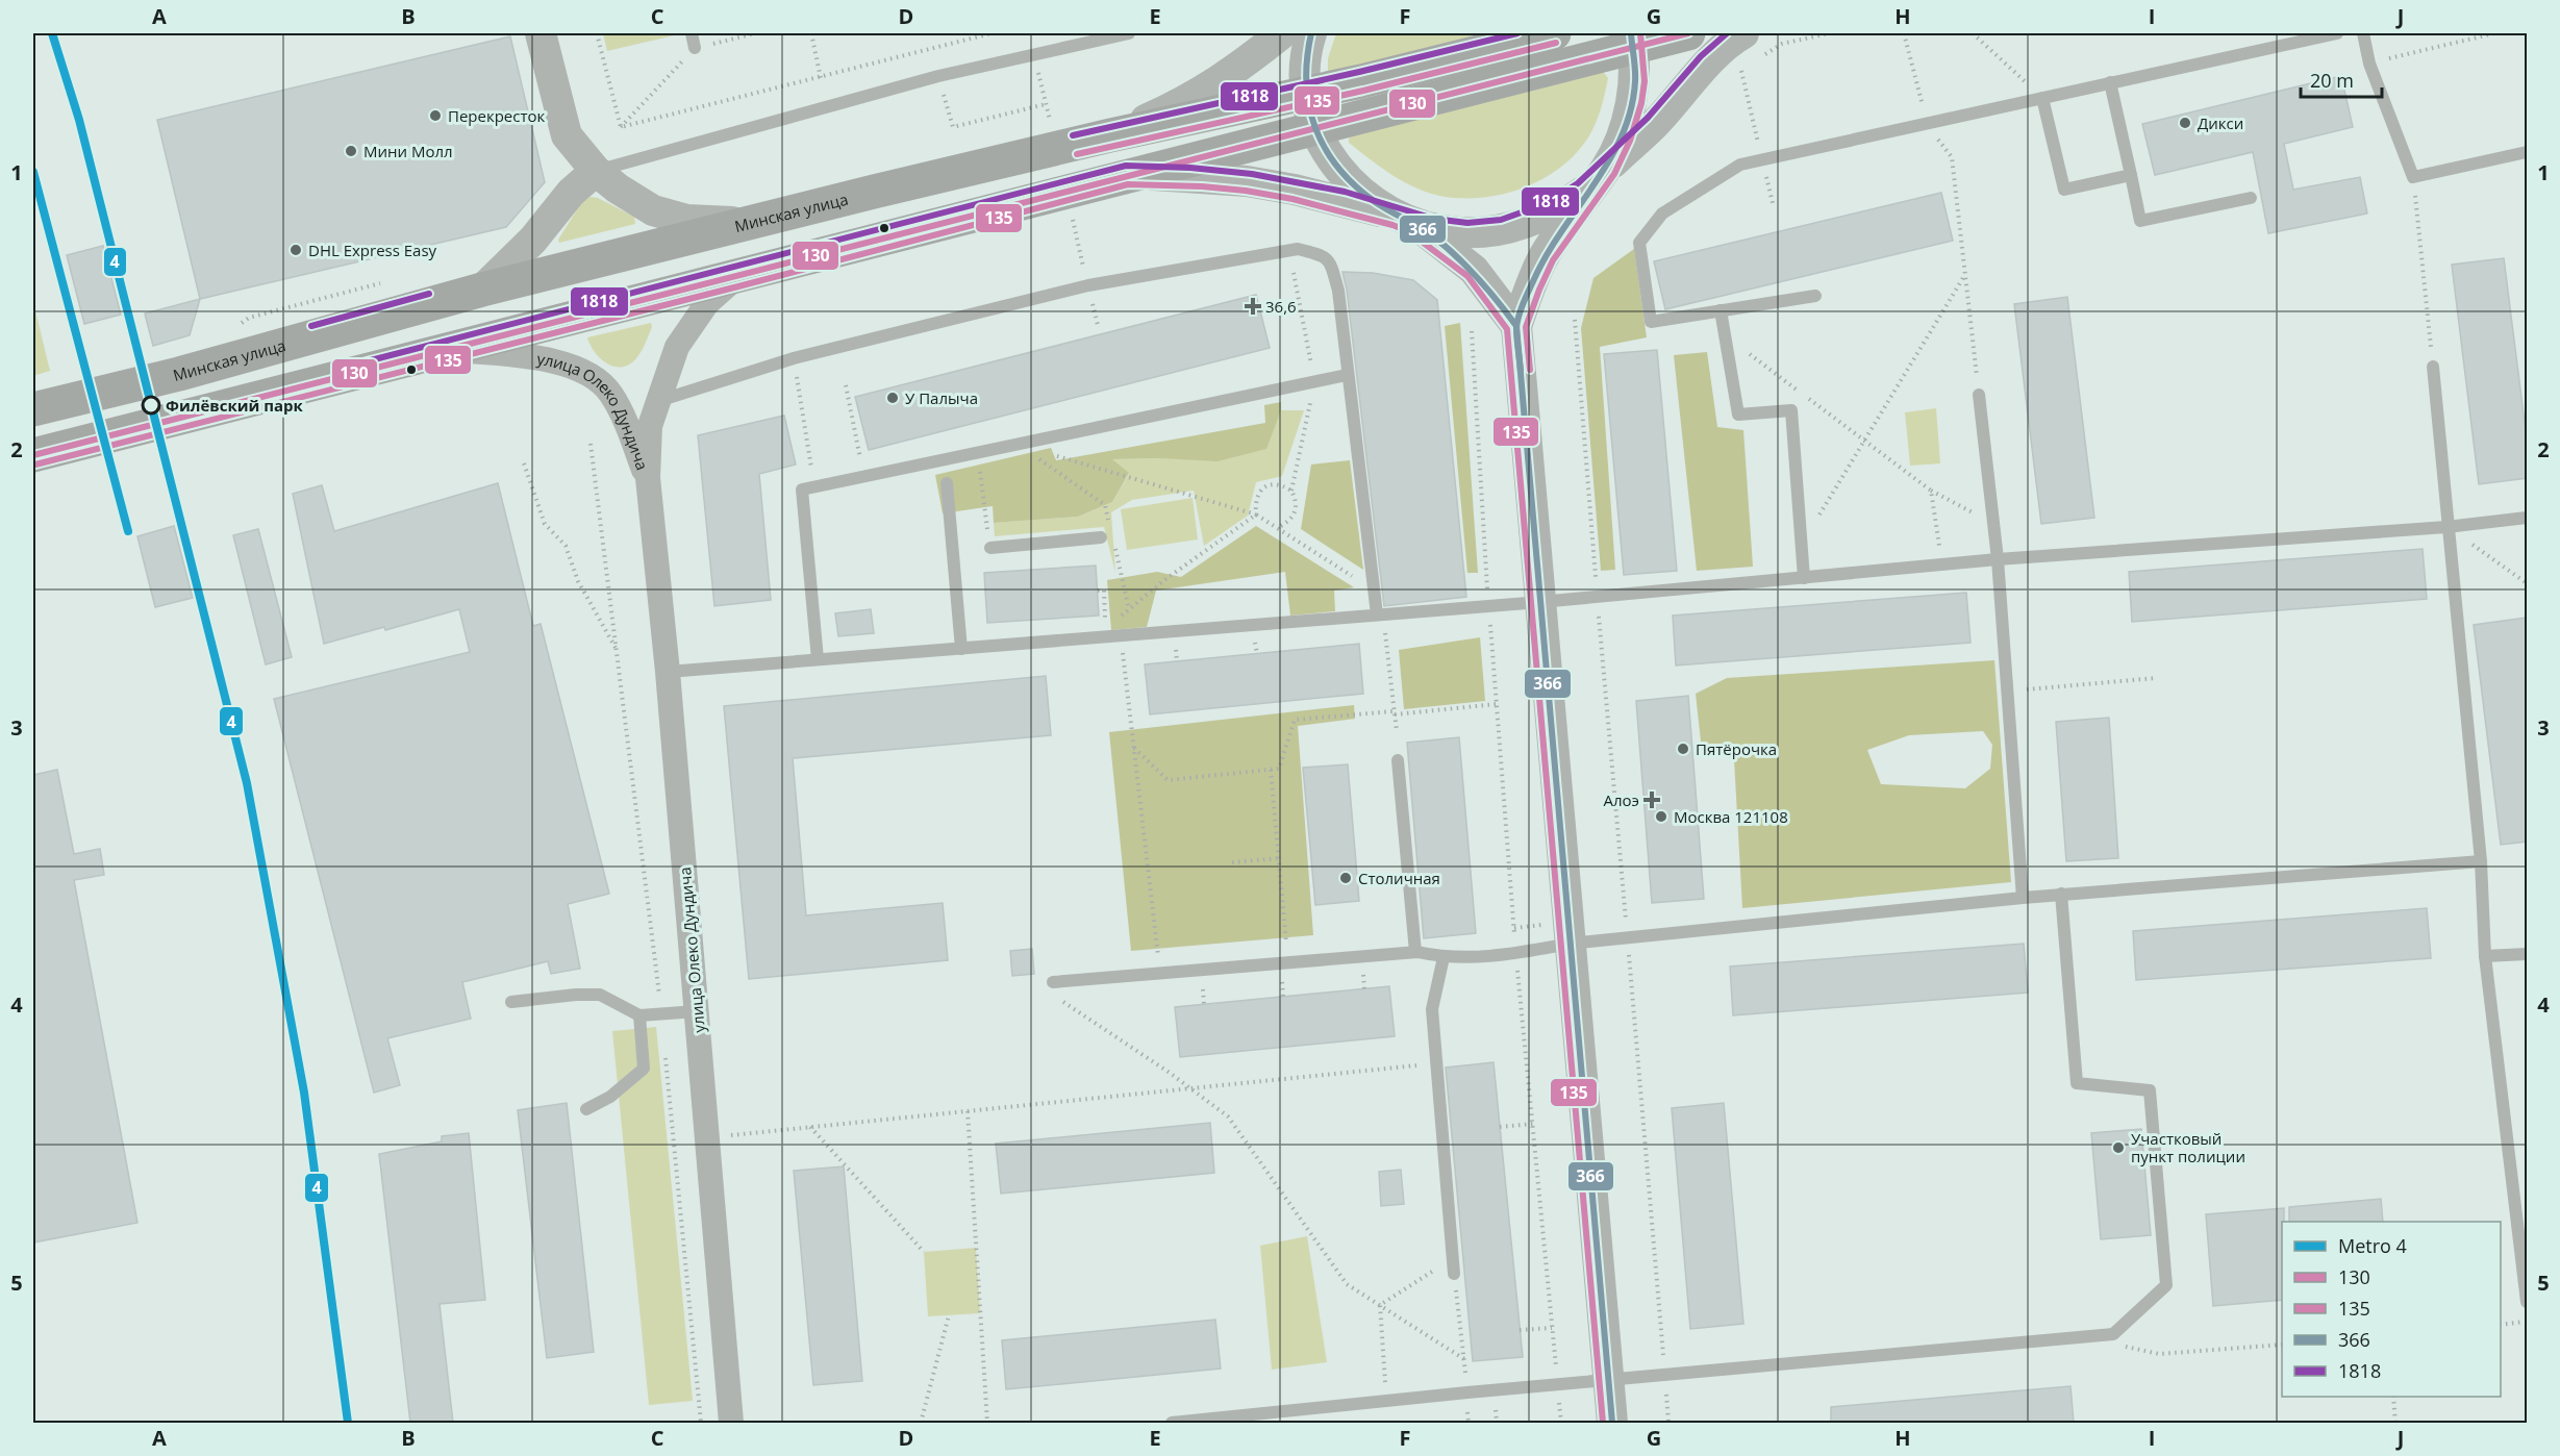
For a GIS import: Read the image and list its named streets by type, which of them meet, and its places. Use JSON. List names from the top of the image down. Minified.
{"streets":{"main road":["Минская улица"],"street":["улица Олеко Дундича"]},"places":{"other":["Перекресток","Дикси","Мини Молл","DHL Express Easy","У Палыча","Филёвский парк","Пятёрочка","Москва 121108","Столичная","Участковый пункт полиции"],"health":["36,6","Алоэ"]},"lines":["metro line 4","transit line 130","transit line 135","transit line 366","transit line 1818"],"legend":["Metro 4","130","135","366","1818"],"scale_bar":"20 m","grid":{"columns":["A","B","C","D","E","F","G","H","I","J"],"rows":["1","2","3","4","5"]}}
